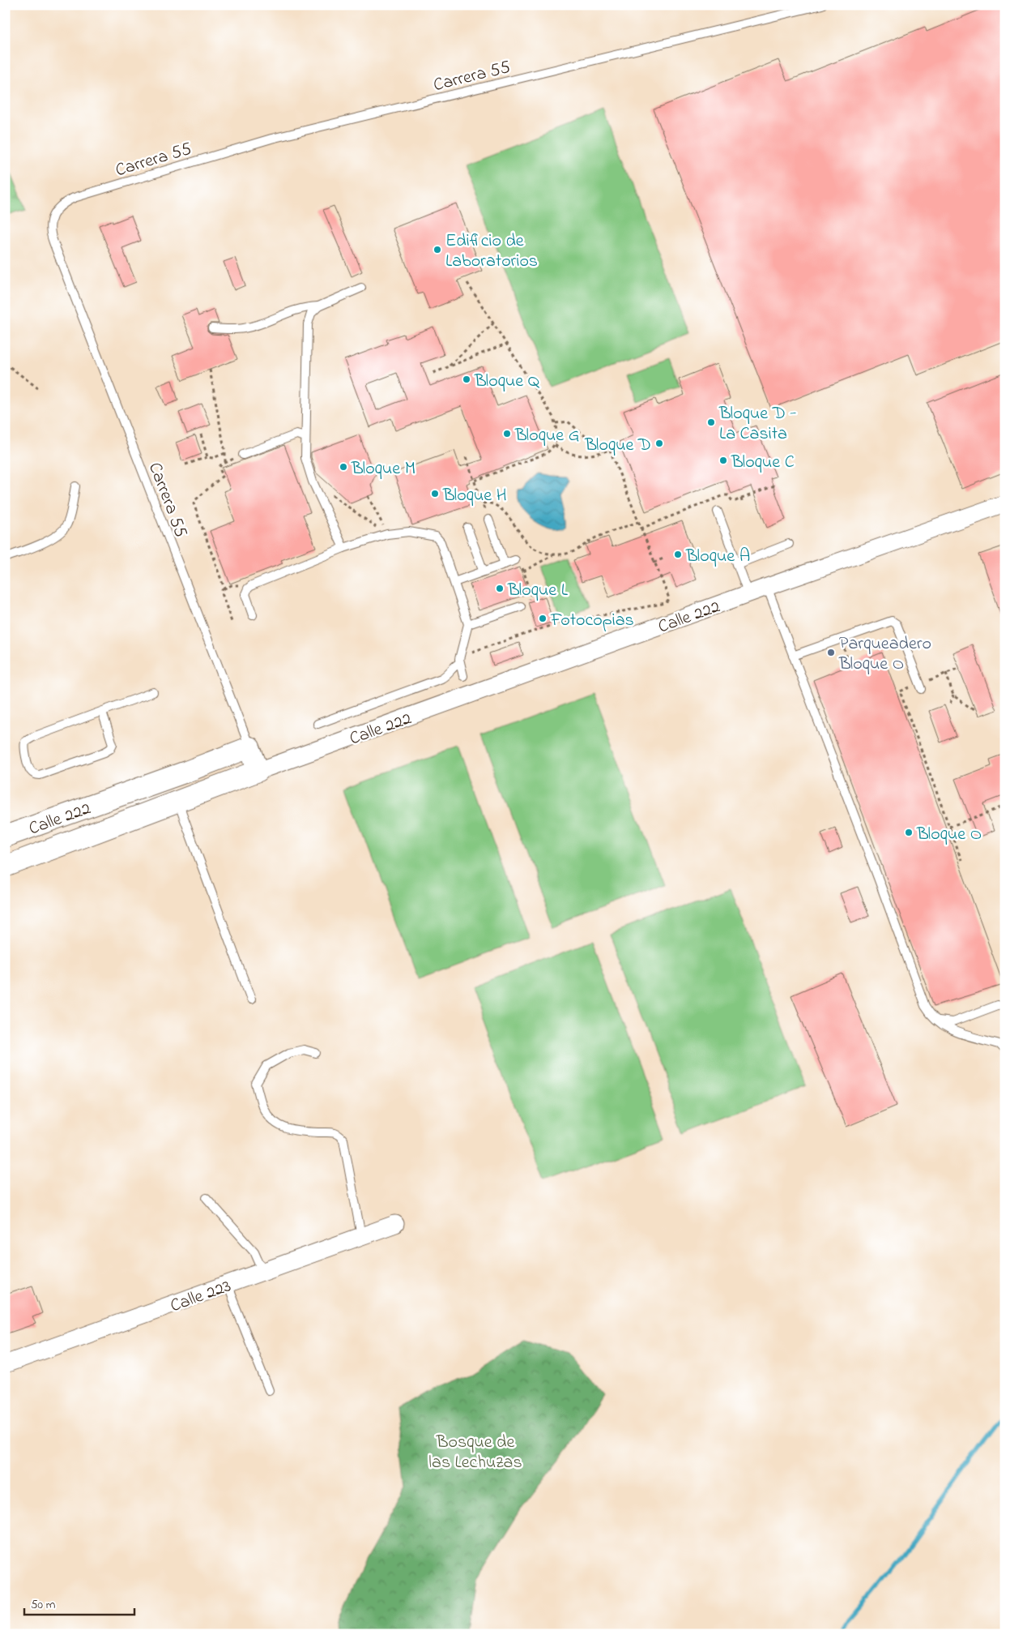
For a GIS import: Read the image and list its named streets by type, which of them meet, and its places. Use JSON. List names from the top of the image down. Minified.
{"streets":{"street":["Calle 222","Calle 223"],"lane":["Carrera 55"]},"crossings":[["Carrera 55","Calle 222"]],"parks":["Bosque de las Lechuzas"],"places":["Edificio de Laboratorios","Bloque Q","Bloque D - La Casita","Bloque G","Bloque D","Bloque C","Bloque M","Bloque H","Bloque A","Bloque L","Fotocopias","Parqueadero Bloque O","Bloque O"],"scale_bar":"50 m"}
